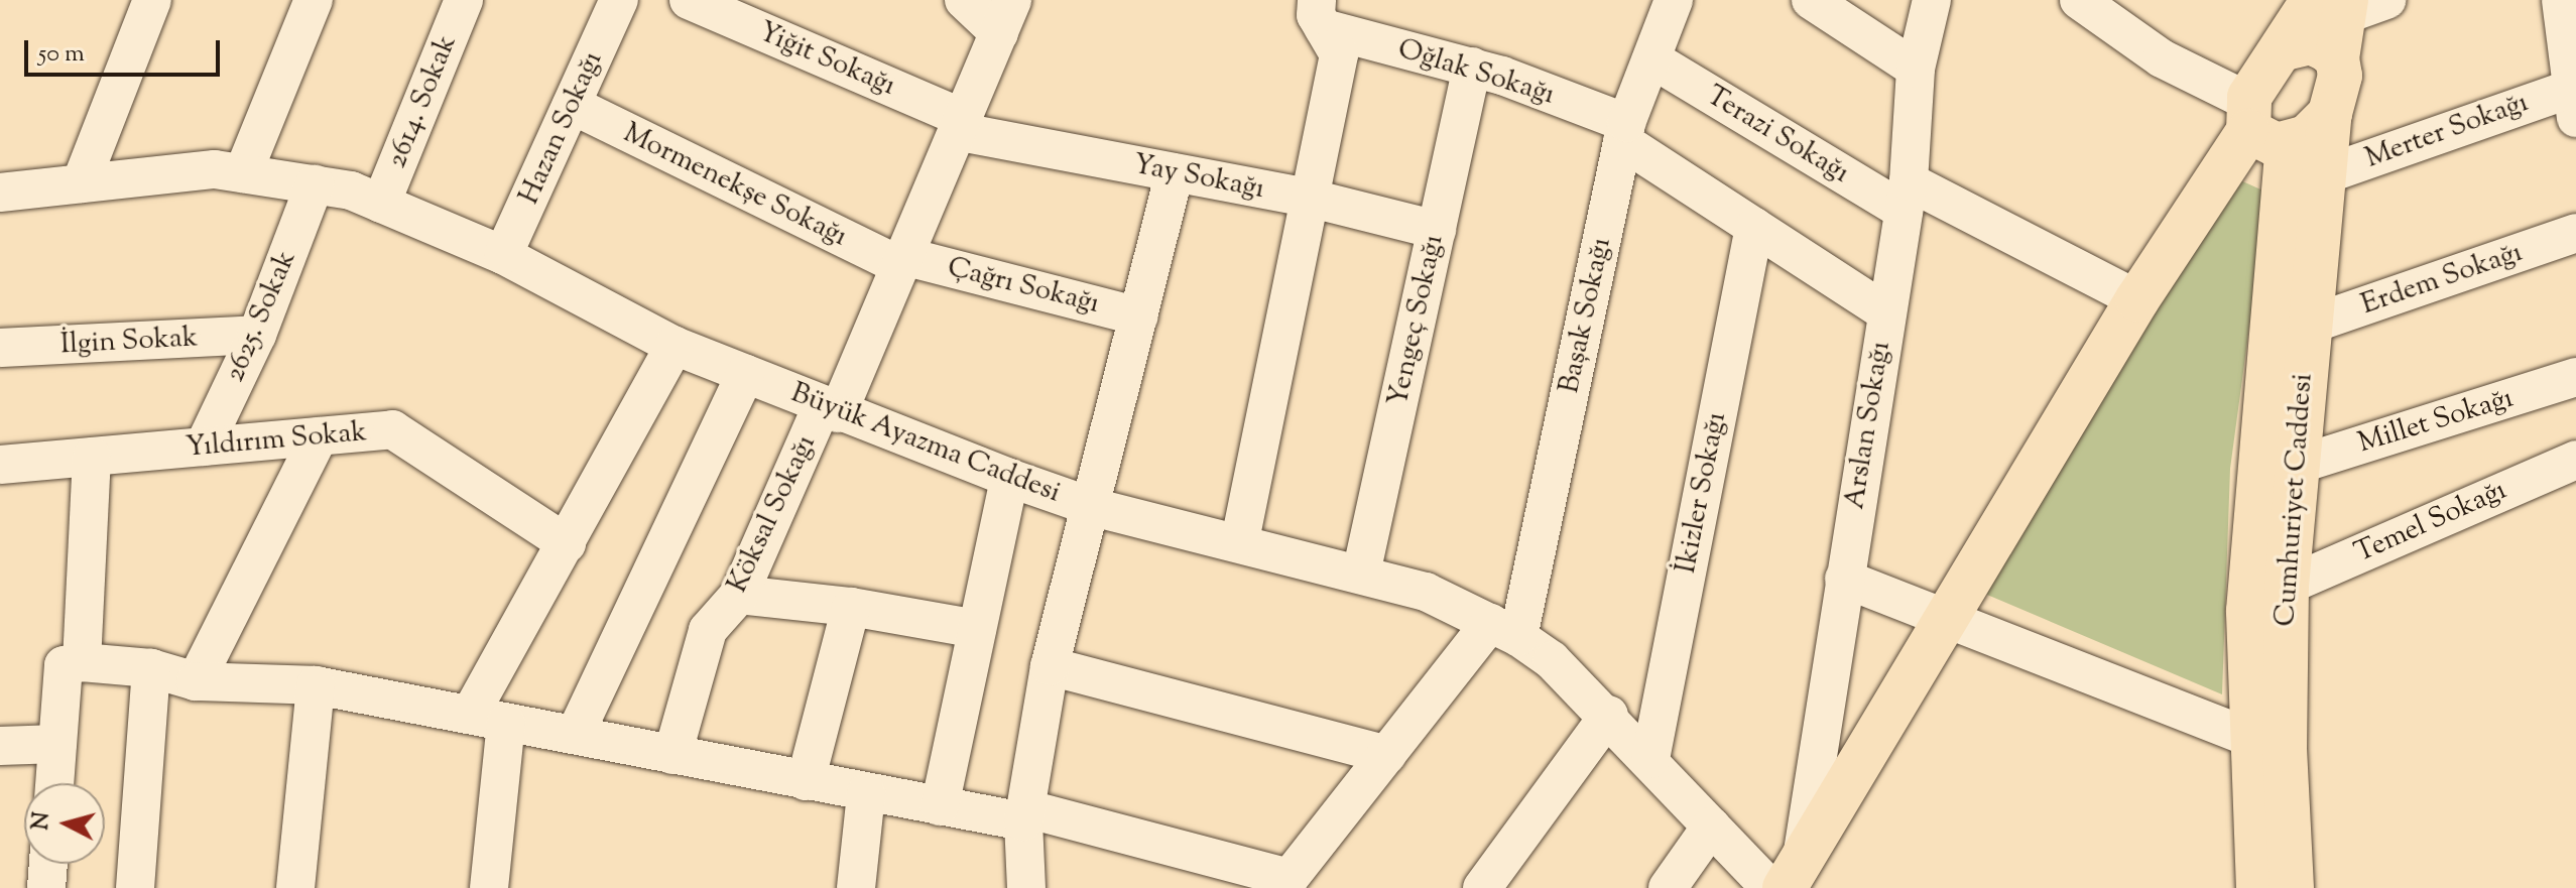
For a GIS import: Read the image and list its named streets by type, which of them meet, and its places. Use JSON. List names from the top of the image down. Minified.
{"streets":{"main road":["Cumhuriyet Caddesi"],"street":["Yiğit Sokağı","Oğlak Sokağı","2614. Sokak","Hazan Sokağı","Merter Sokağı","Terazi Sokağı","Yay Sokağı","Mormenekşe Sokağı","Erdem Sokağı","Çağrı Sokağı","Başak Sokağı","2625. Sokak","Yengeç Sokağı","İlgin Sokak","Millet Sokağı","Arslan Sokağı","Yıldırım Sokak","Büyük Ayazma Caddesi","İkizler Sokağı","Köksal Sokağı","Temel Sokağı"]},"crossings":[["Yiğit Sokağı","Yay Sokağı"],["Yiğit Sokağı","Köksal Sokağı"],["Oğlak Sokağı","Başak Sokağı"],["Oğlak Sokağı","Yengeç Sokağı"],["Oğlak Sokağı","Arslan Sokağı"],["Oğlak Sokağı","İkizler Sokağı"],["2614. Sokak","Büyük Ayazma Caddesi"],["Hazan Sokağı","Mormenekşe Sokağı"],["Hazan Sokağı","Büyük Ayazma Caddesi"],["Merter Sokağı","Cumhuriyet Caddesi"],["Terazi Sokağı","Başak Sokağı"],["Terazi Sokağı","Arslan Sokağı"],["Yay Sokağı","Yengeç Sokağı"],["Yay Sokağı","Köksal Sokağı"],["Mormenekşe Sokağı","Çağrı Sokağı"],["Mormenekşe Sokağı","Köksal Sokağı"],["Erdem Sokağı","Cumhuriyet Caddesi"],["Çağrı Sokağı","Köksal Sokağı"],["Başak Sokağı","Büyük Ayazma Caddesi"],["2625. Sokak","İlgin Sokak"],["2625. Sokak","Yıldırım Sokak"],["2625. Sokak","Büyük Ayazma Caddesi"],["Yengeç Sokağı","Büyük Ayazma Caddesi"],["Millet Sokağı","Cumhuriyet Caddesi"],["Büyük Ayazma Caddesi","İkizler Sokağı"],["Büyük Ayazma Caddesi","Köksal Sokağı"],["Cumhuriyet Caddesi","Temel Sokağı"]],"scale_bar":"50 m","north":"left"}
